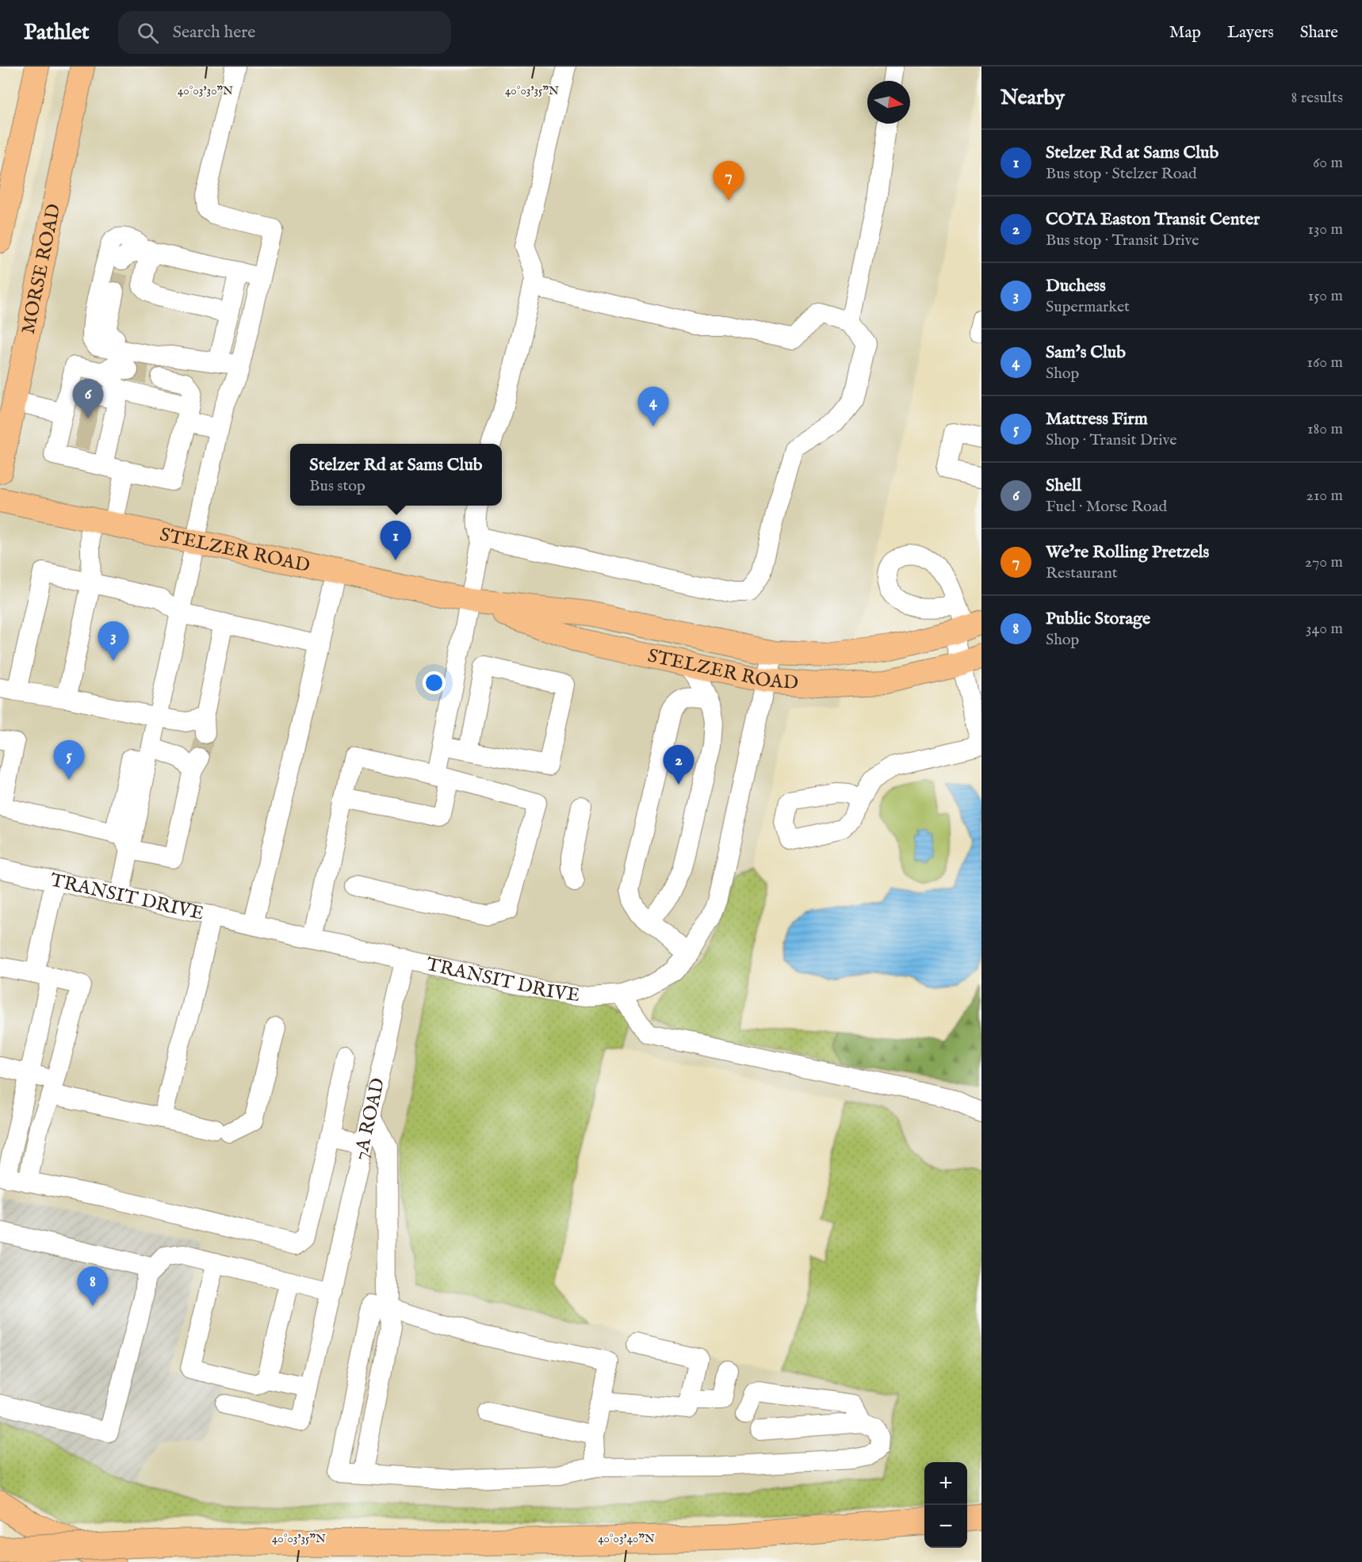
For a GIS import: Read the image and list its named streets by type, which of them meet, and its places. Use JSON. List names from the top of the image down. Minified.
{"streets":{"main road":["MORSE ROAD","STELZER ROAD"],"street":["TRANSIT DRIVE","7A ROAD"]},"crossings":[["STELZER ROAD","TRANSIT DRIVE"],["TRANSIT DRIVE","7A ROAD"]],"north":"right","page":{"header":"Pathlet","search":"Search here","nav":["Map","Layers","Share"],"heading":["Nearby","8 results"],"list":[{"mark":"1","name":"Stelzer Rd at Sams Club","note":"Bus stop · Stelzer Road","value":"60 m"},{"mark":"2","name":"COTA Easton Transit Center","note":"Bus stop · Transit Drive","value":"130 m"},{"mark":"3","name":"Duchess","note":"Supermarket","value":"150 m"},{"mark":"4","name":"Sam's Club","note":"Shop","value":"160 m"},{"mark":"5","name":"Mattress Firm","note":"Shop · Transit Drive","value":"180 m"},{"mark":"6","name":"Shell","note":"Fuel · Morse Road","value":"210 m"},{"mark":"7","name":"We're Rolling Pretzels","note":"Restaurant","value":"270 m"},{"mark":"8","name":"Public Storage","note":"Shop","value":"340 m"}],"pins":["7","6","4","1","3","5","2","8"],"popup":["Stelzer Rd at Sams Club","Bus stop"],"map_buttons":["+","−"]},"coordinates":["40°03'30\"N","40°03'35\"N","40°03'40\"N"]}
